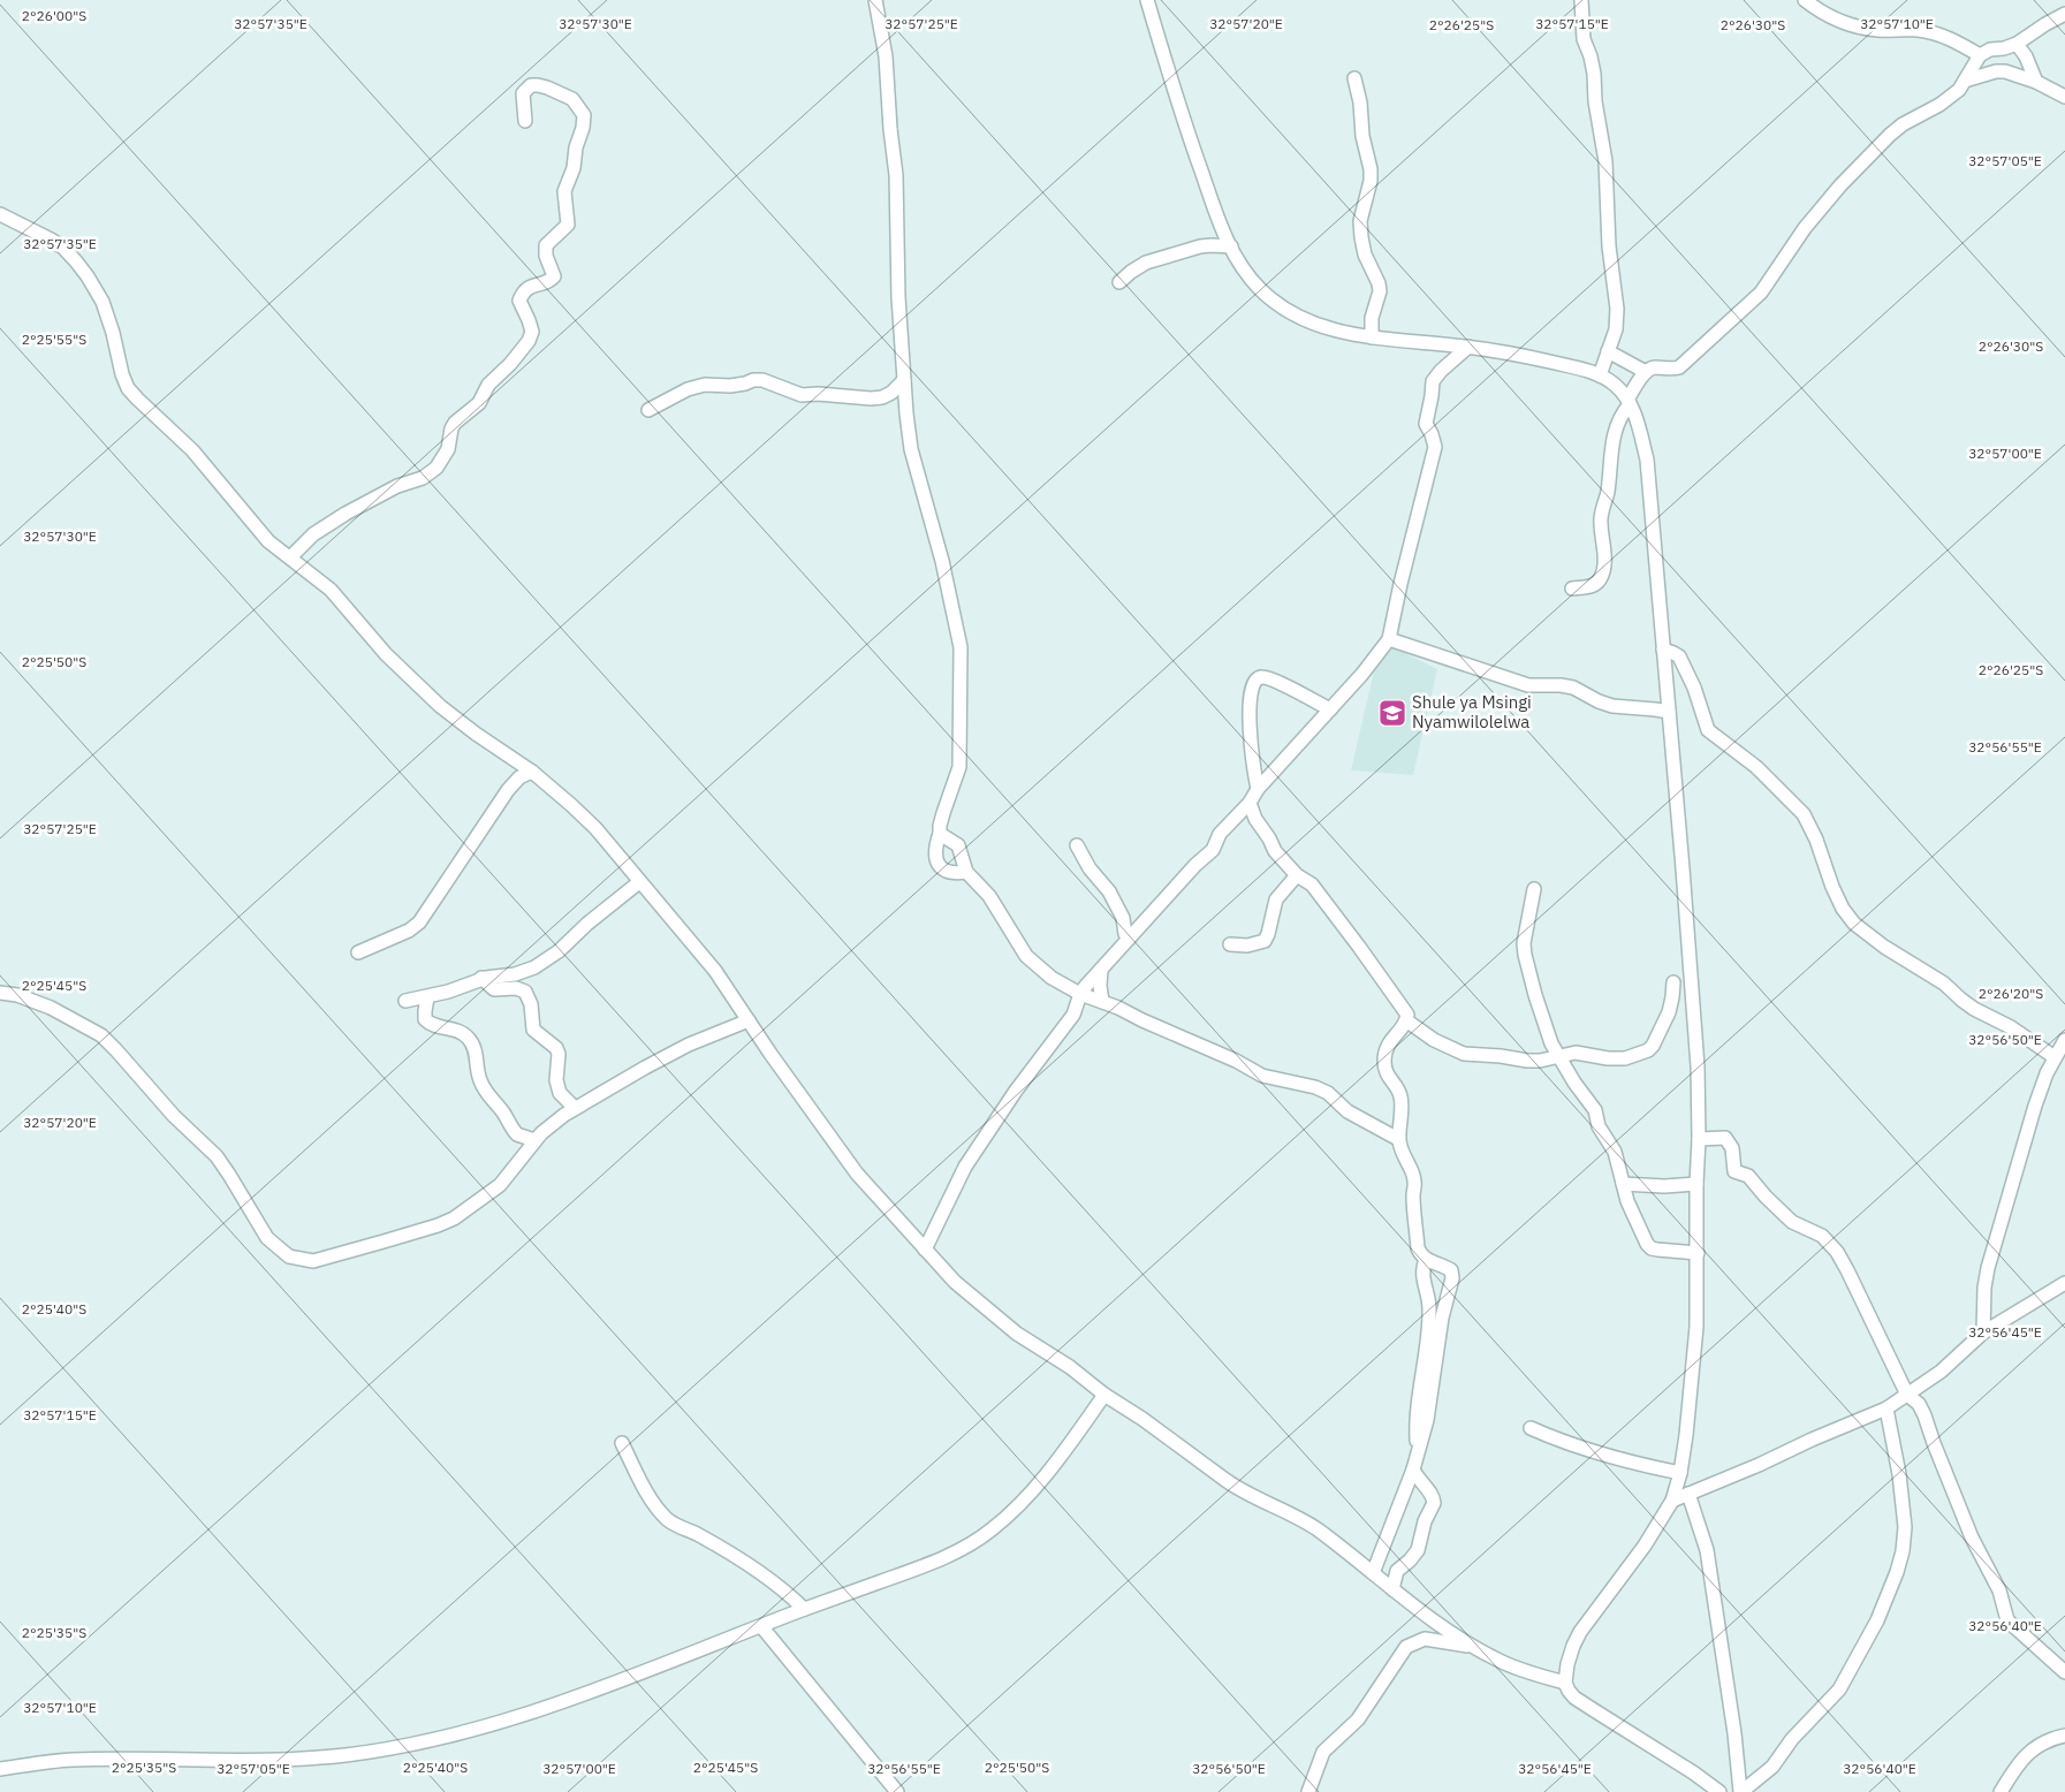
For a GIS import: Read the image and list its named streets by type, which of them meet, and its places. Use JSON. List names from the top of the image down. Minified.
{"places":{"school or university":["Shule ya Msingi Nyamwilolelwa"]},"coordinates":["2°26'00\"S","32°57'35\"E","32°57'30\"E","32°57'25\"E","32°57'20\"E","32°57'15\"E","32°57'10\"E","2°26'25\"S","2°26'30\"S","32°57'05\"E","2°25'55\"S","32°57'00\"E","2°25'50\"S","32°56'55\"E","2°25'45\"S","2°26'20\"S","32°56'50\"E","2°25'40\"S","32°56'45\"E","32°56'40\"E","2°25'35\"S"]}
